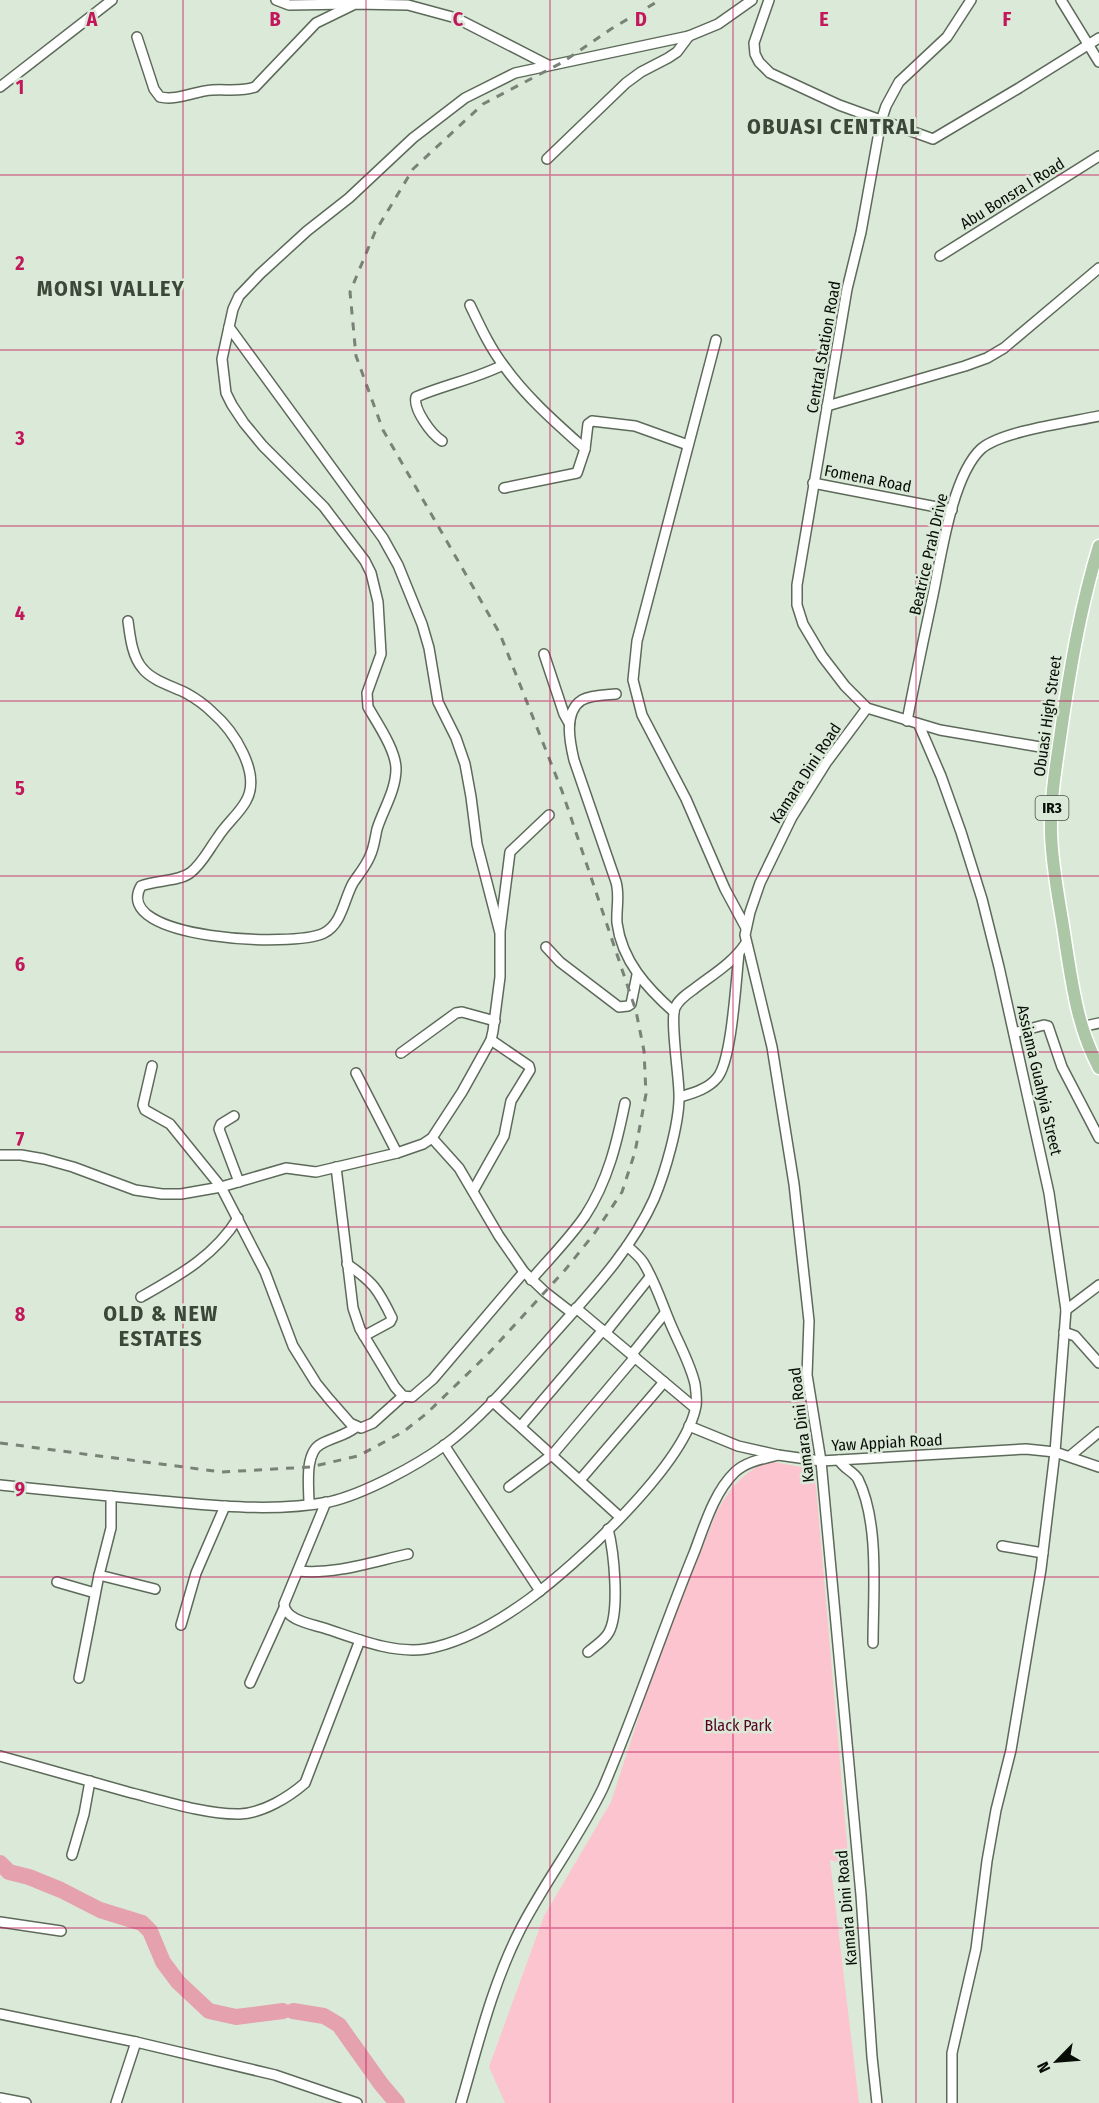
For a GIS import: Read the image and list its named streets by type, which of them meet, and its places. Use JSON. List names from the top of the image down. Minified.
{"streets":{"main road":["Obuasi High Street","IR3"],"street":["Abu Bonsra I Road","Central Station Road","Fomena Road","Beatrice Prah Drive","Kamara Dini Road","Assiama Guahyia Street","Yaw Appiah Road"]},"crossings":[["Central Station Road","Fomena Road"],["Central Station Road","Kamara Dini Road"],["Fomena Road","Beatrice Prah Drive"],["Kamara Dini Road","Yaw Appiah Road"],["Assiama Guahyia Street","Yaw Appiah Road"]],"districts":["OBUASI CENTRAL","MONSI VALLEY","OLD & NEW ESTATES"],"parks":["Black Park"],"north":"bottom left","grid":{"columns":["A","B","C","D","E","F"],"rows":["1","2","3","4","5","6","7","8","9"]}}
